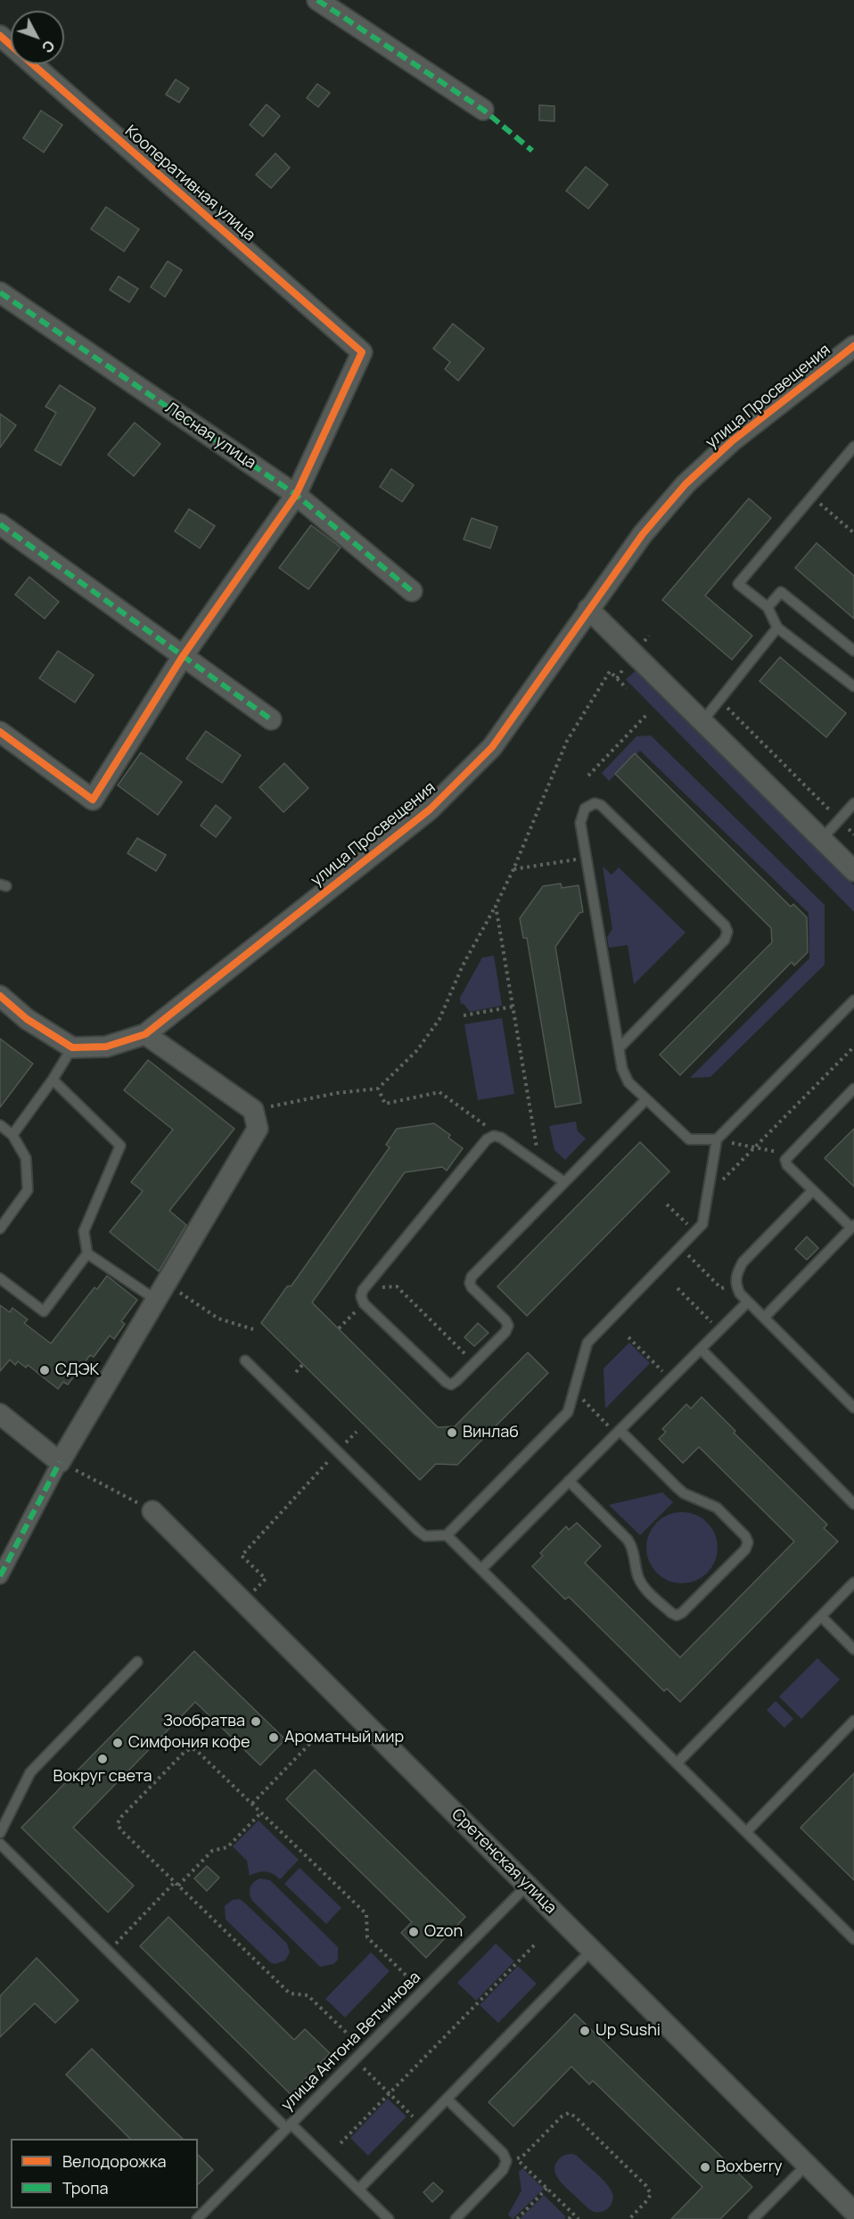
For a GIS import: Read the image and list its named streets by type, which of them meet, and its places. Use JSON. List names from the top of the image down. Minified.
{"streets":{"street":["Кооперативная улица","улица Просвещения","Лесная улица","Сретенская улица"],"lane":["улица Антона Ветчинова"]},"crossings":[["Кооперативная улица","Лесная улица"],["Сретенская улица","улица Антона Ветчинова"]],"places":["СДЭК","Винлаб","Зообратва","Ароматный мир","Симфония кофе","Вокруг света","Ozon","Up Sushi","Boxberry"],"legend":["Велодорожка","Тропа"],"north":"bottom right"}
